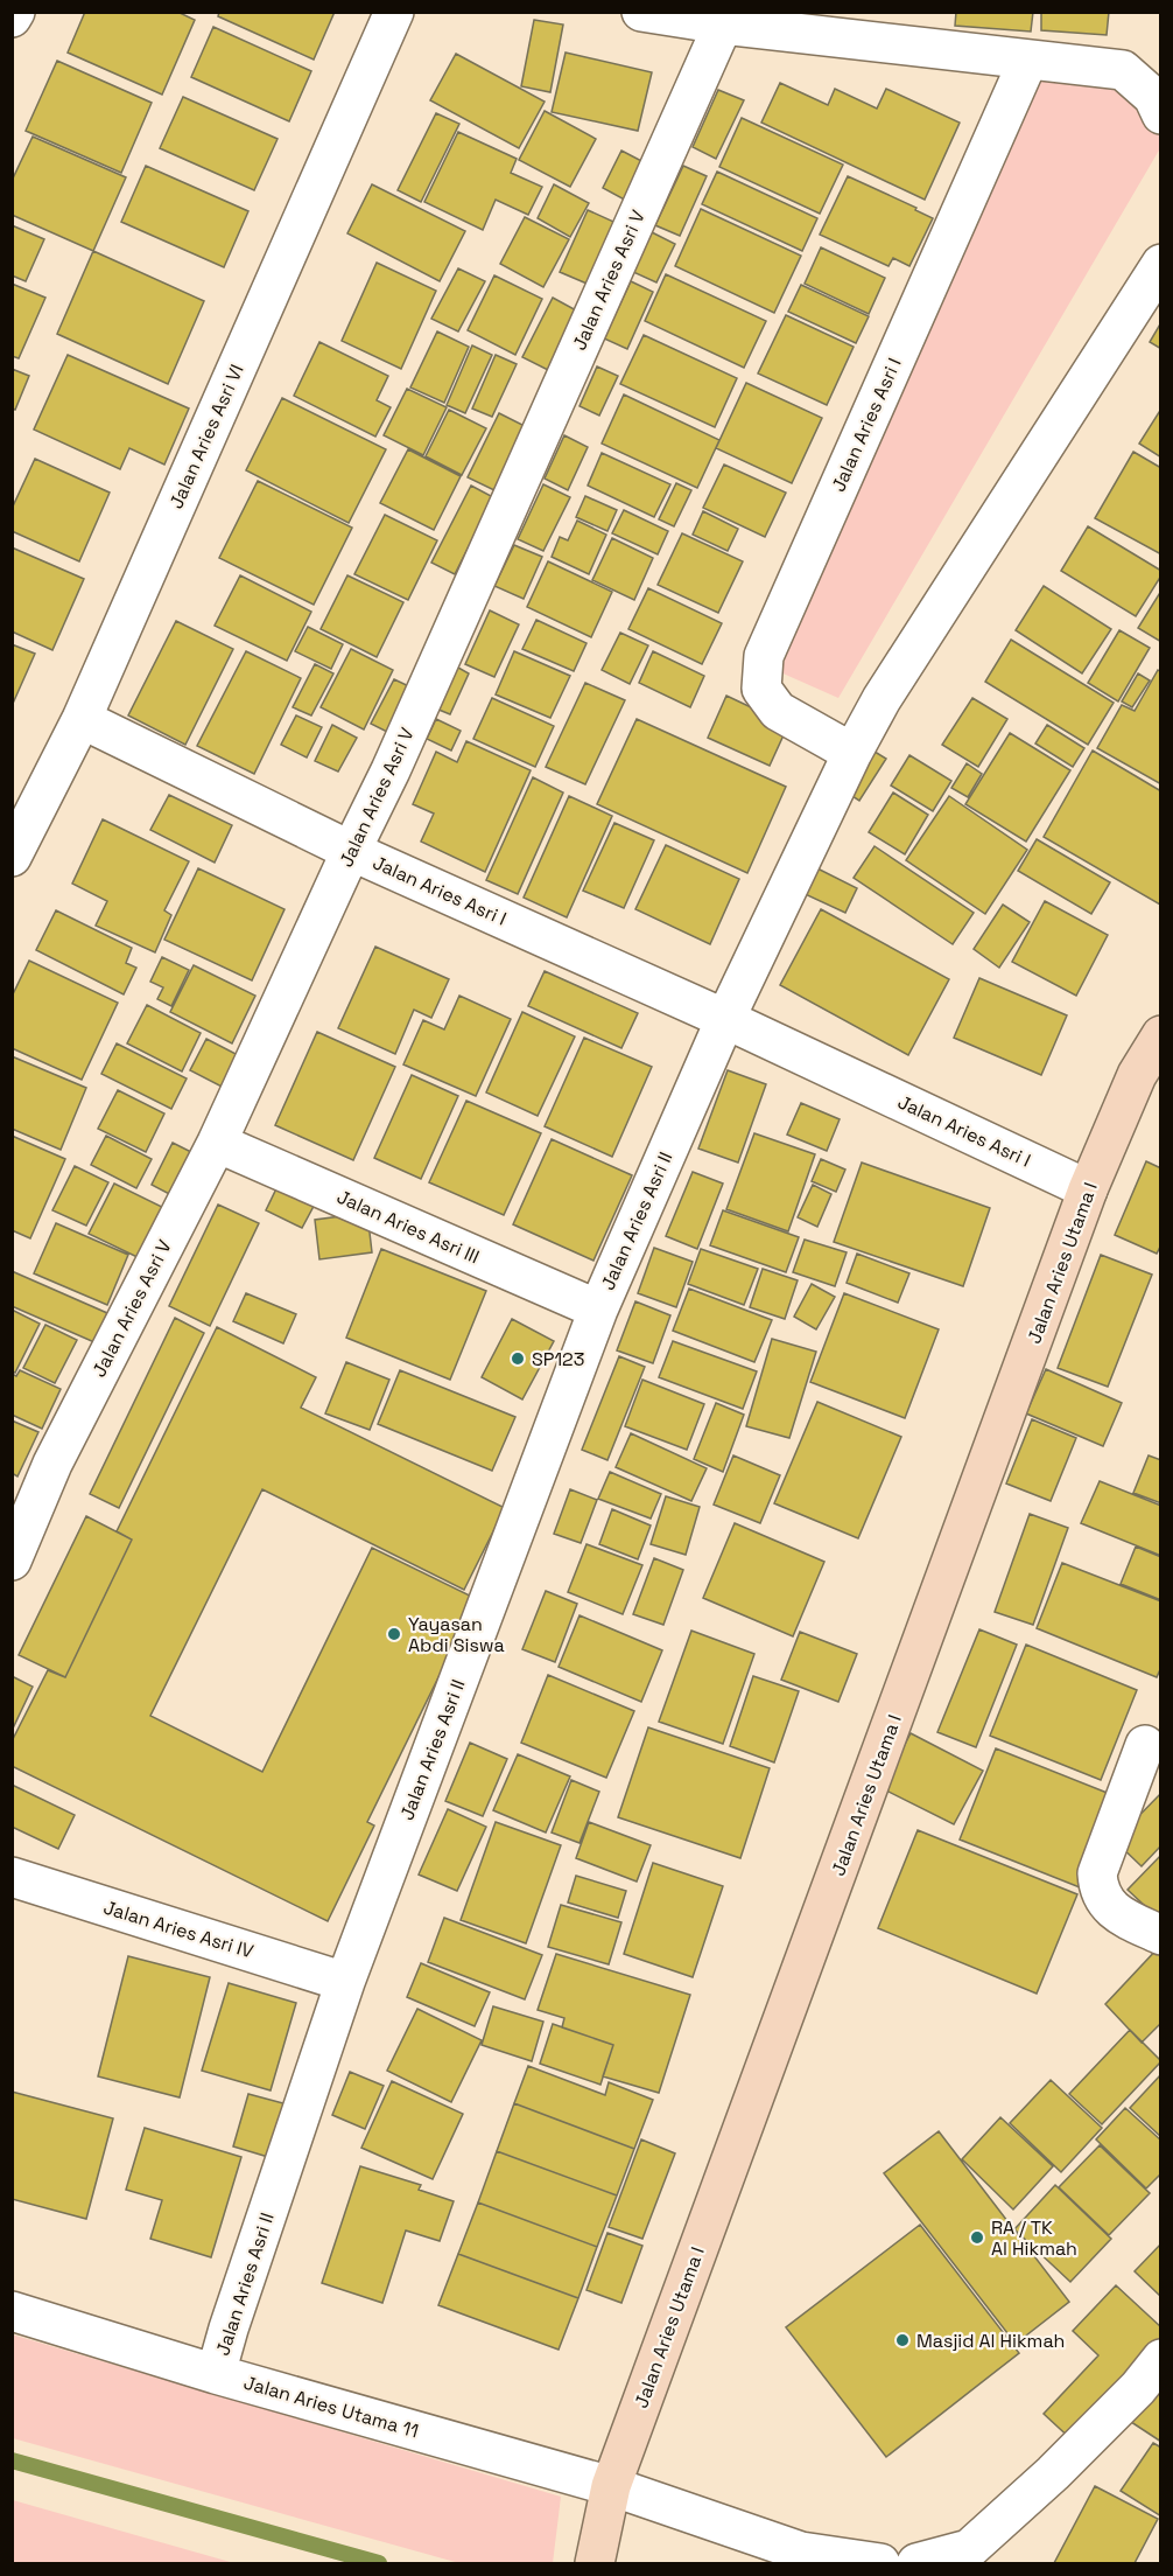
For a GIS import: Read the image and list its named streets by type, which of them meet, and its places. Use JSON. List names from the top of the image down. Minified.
{"streets":{"street":["Jalan Aries Asri V","Jalan Aries Asri I","Jalan Aries Asri VI","Jalan Aries Asri II","Jalan Aries Asri III","Jalan Aries Utama I","Jalan Aries Asri IV","Jalan Aries Utama 11"]},"crossings":[["Jalan Aries Asri V","Jalan Aries Asri I"],["Jalan Aries Asri V","Jalan Aries Asri III"],["Jalan Aries Asri I","Jalan Aries Asri VI"],["Jalan Aries Asri I","Jalan Aries Asri II"],["Jalan Aries Asri I","Jalan Aries Utama I"],["Jalan Aries Asri II","Jalan Aries Asri III"],["Jalan Aries Asri II","Jalan Aries Asri IV"],["Jalan Aries Asri II","Jalan Aries Utama 11"],["Jalan Aries Utama I","Jalan Aries Utama 11"]],"places":["SP123","Yayasan Abdi Siswa","RA / TK Al Hikmah","Masjid Al Hikmah"]}
